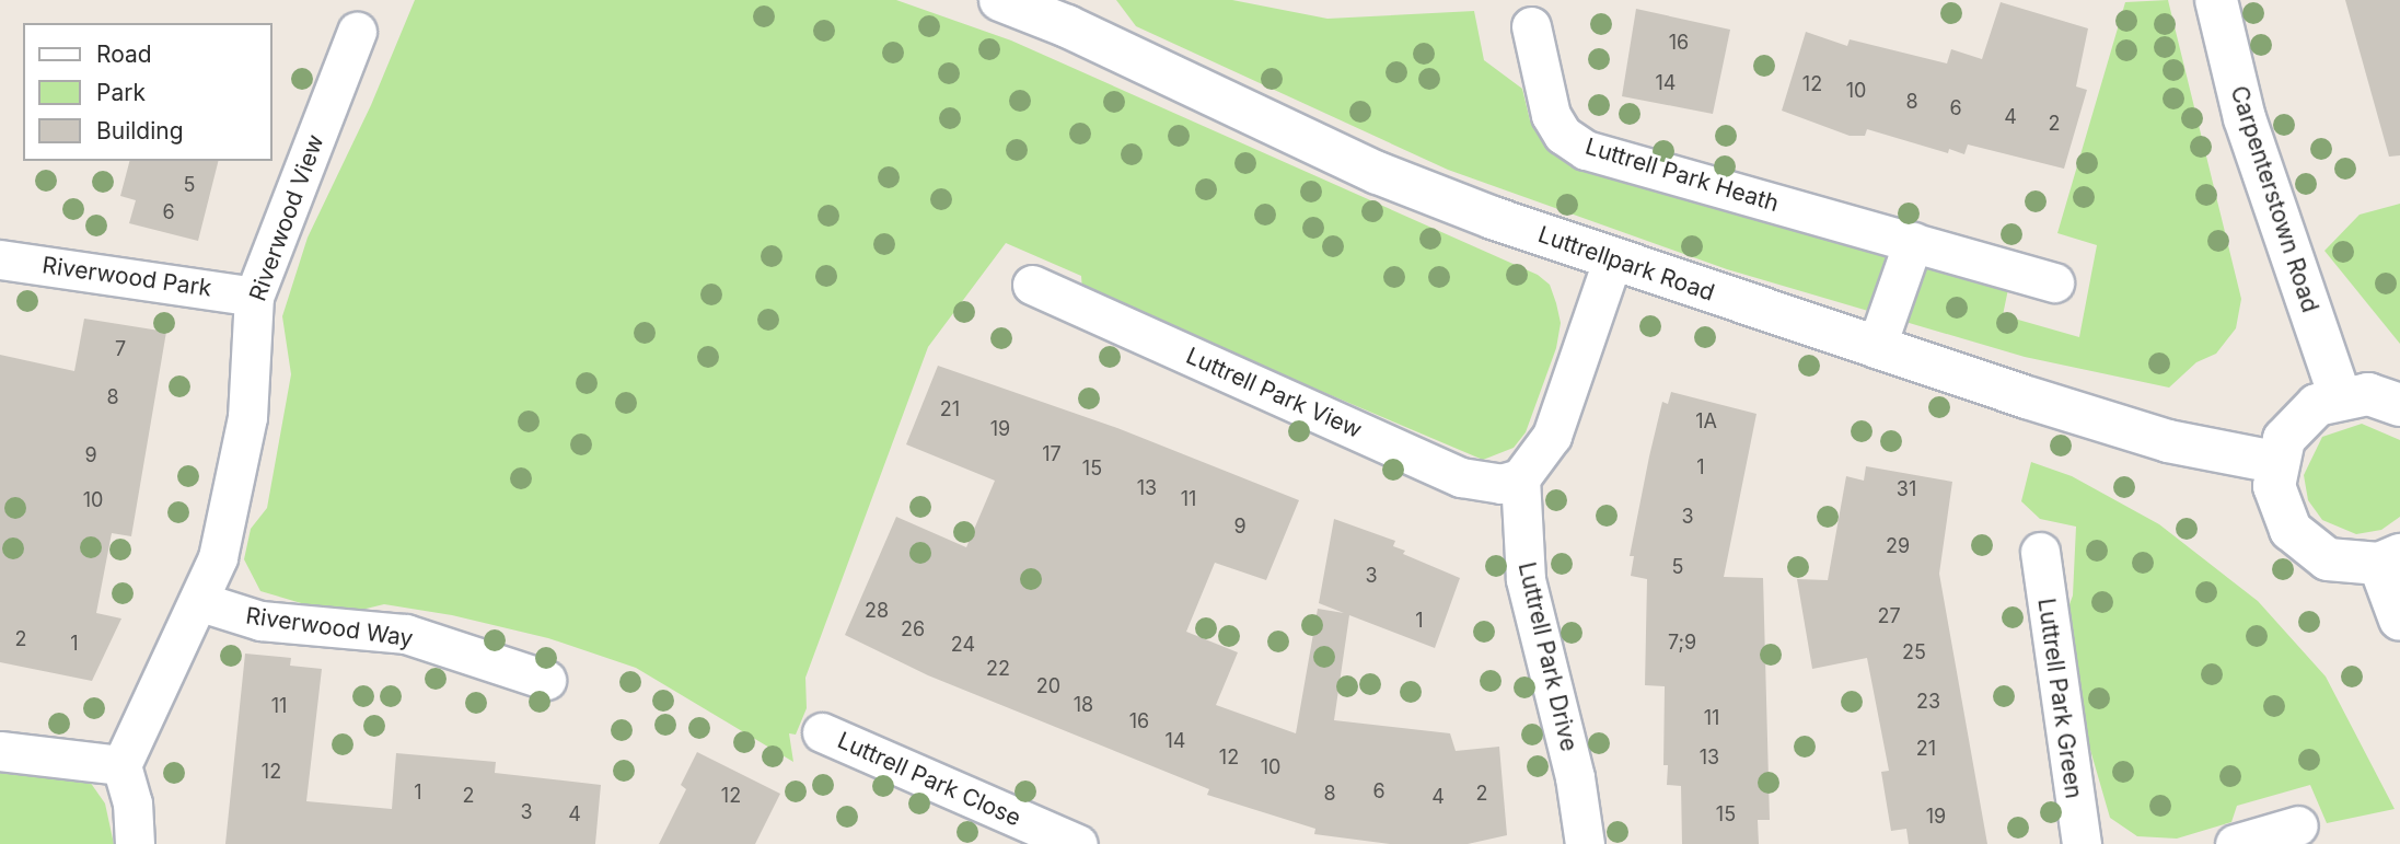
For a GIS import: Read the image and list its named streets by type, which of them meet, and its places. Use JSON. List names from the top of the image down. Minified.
{"streets":{"street":["Luttrell Park Heath","Carpenterstown Road","Riverwood View","Luttrellpark Road","Riverwood Park","Luttrell Park View","Riverwood Way","Luttrell Park Drive","Luttrell Park Green","Luttrell Park Close"]},"crossings":[["Riverwood View","Riverwood Park"],["Riverwood View","Riverwood Way"],["Luttrell Park View","Luttrell Park Drive"]],"house_numbers":["16","14","12","10","8","6","4","2","5","6","7","8","21","1A","19","17","9","1","15","13","31","11","10","3","9","29","5","3","28","27","1","26","2","7;9","1","24","25","22","20","23","18","11","11","16","14","21","12","13","10","12","6","1","8","2","2","12","4","3","4","15","19"],"legend":["Road","Park","Building"]}
